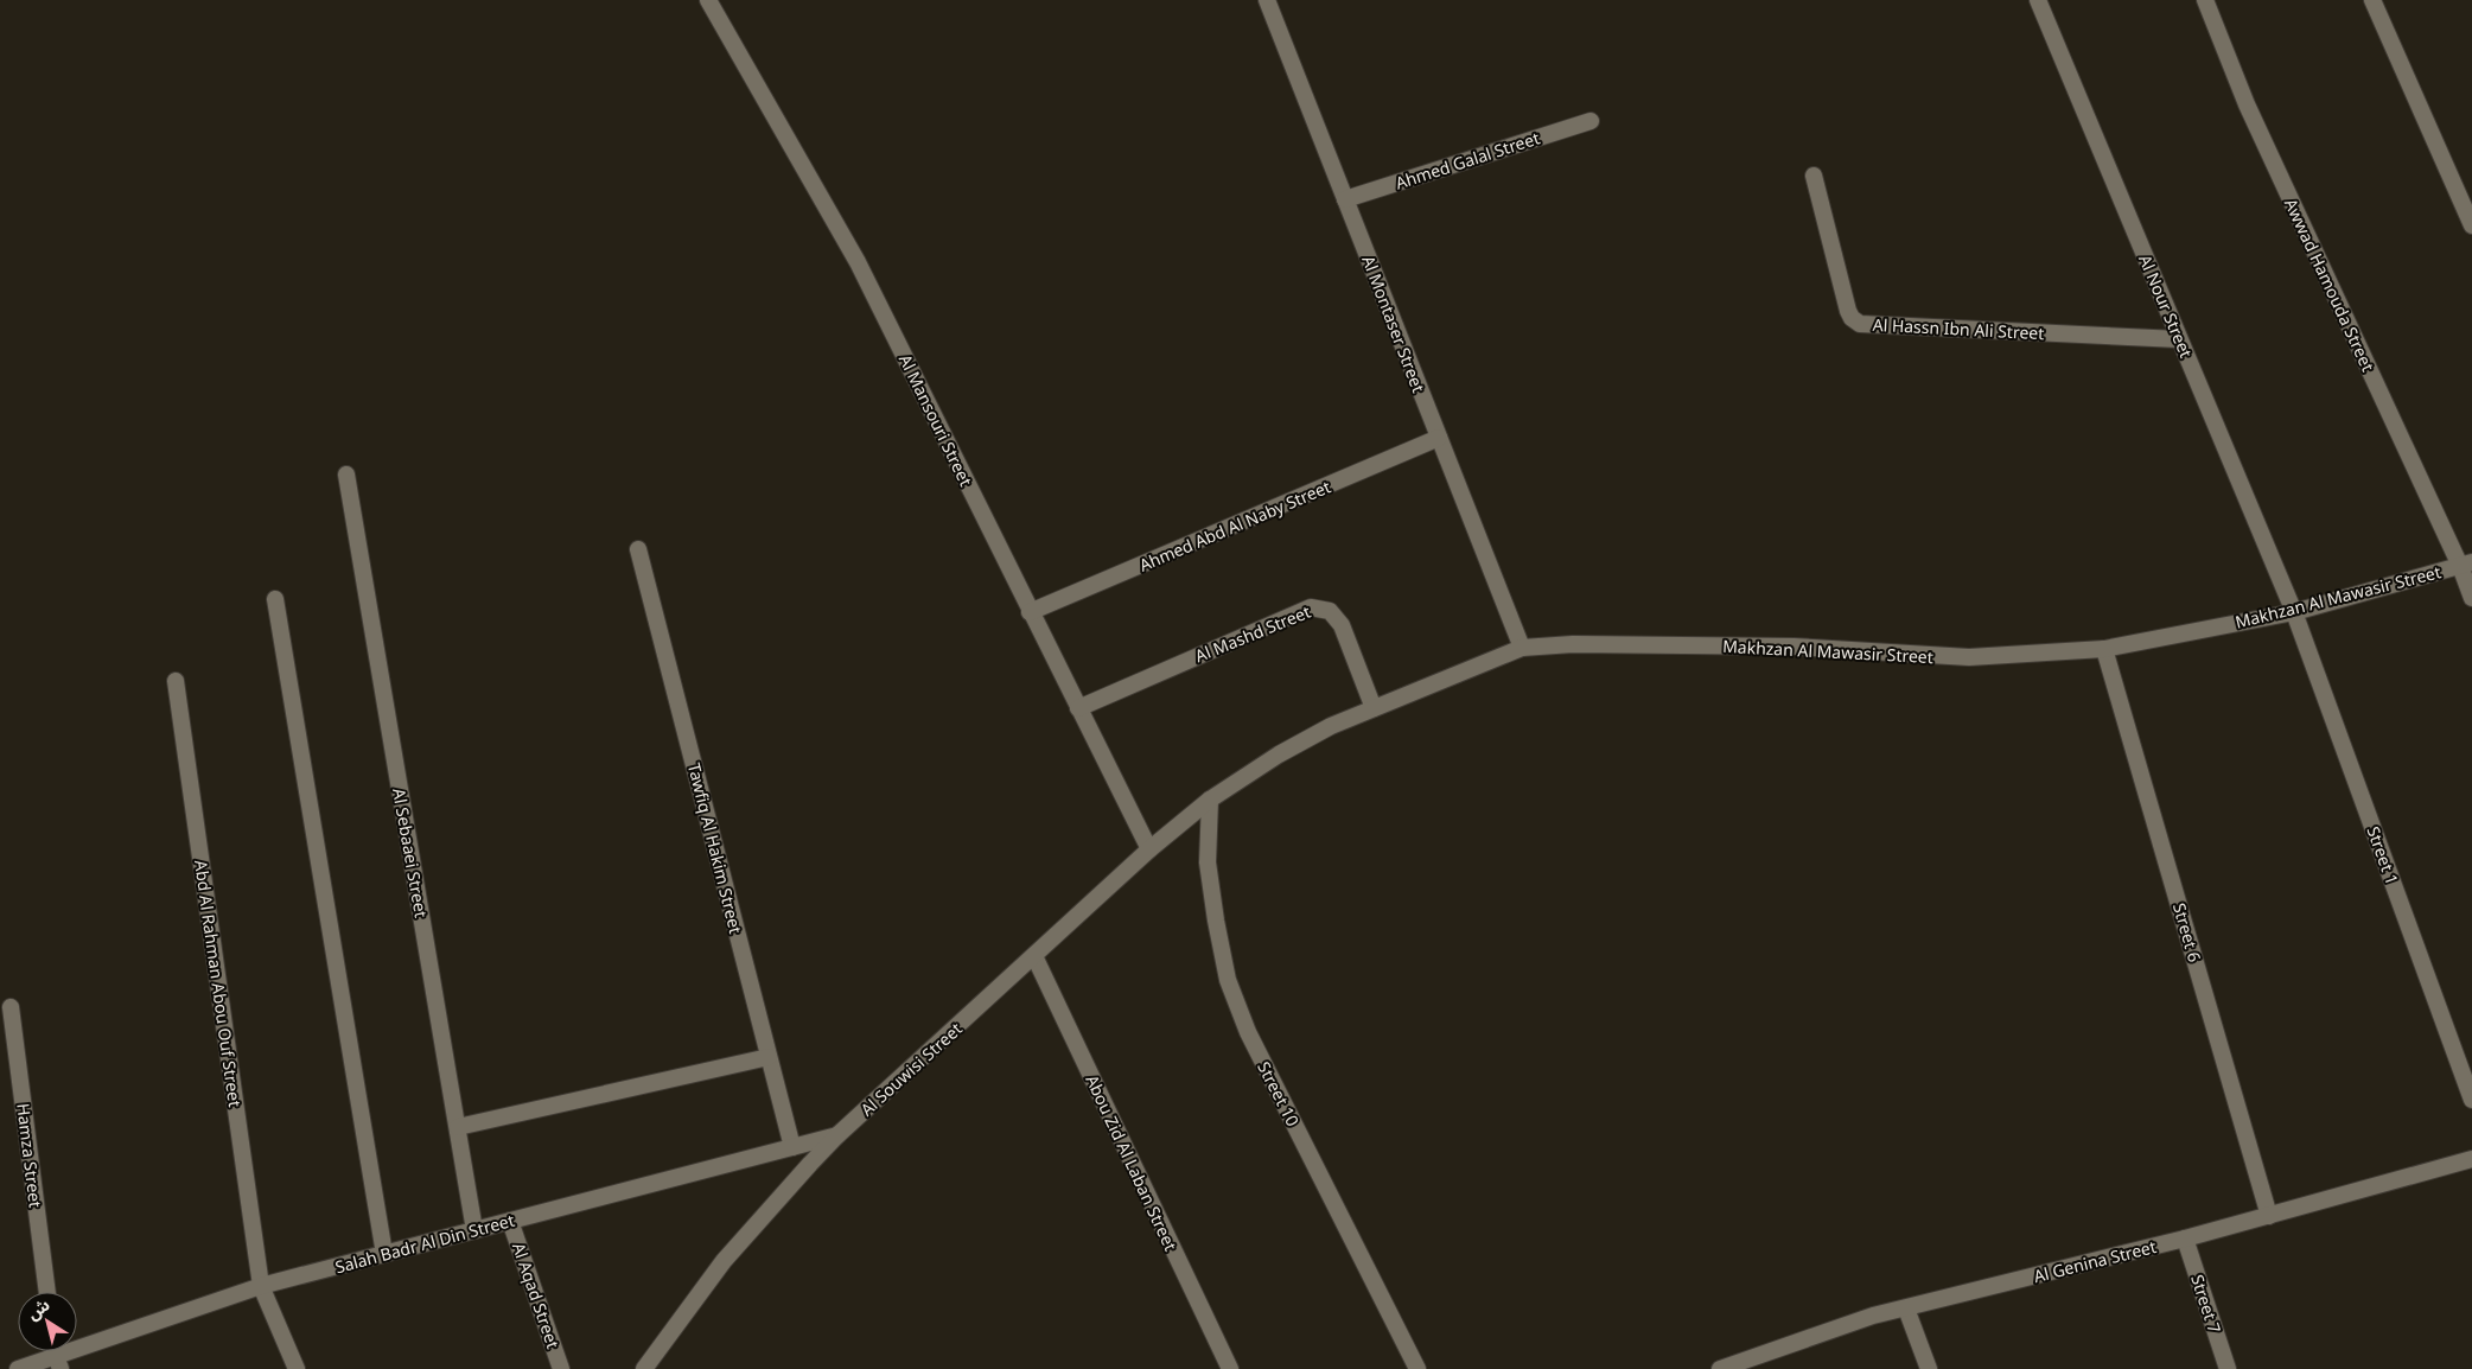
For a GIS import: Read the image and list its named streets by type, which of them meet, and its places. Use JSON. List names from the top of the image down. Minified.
{"streets":{"street":["Ahmed Galal Street","Awwad Hamouda Street","Al Nour Street","Al Montaser Street","Al Hassn Ibn Ali Street","Al Mansouri Street","Ahmed Abd Al Naby Street","Makhzan Al Mawasir Street","Al Mashd Street","Tawfiq Al Hakim Street","Al Sebaaei Street","Street 1","Street 6","Abd Al Rahman Abou Ouf Street","Al Souwisi Street","Street 10","Hamza Street","Abou Zid Al Laban Street","Salah Badr Al Din Street","Al Genina Street","Al Aqad Street","Street 7"]},"crossings":[["Ahmed Galal Street","Al Montaser Street"],["Awwad Hamouda Street","Makhzan Al Mawasir Street"],["Al Nour Street","Al Hassn Ibn Ali Street"],["Al Nour Street","Makhzan Al Mawasir Street"],["Al Nour Street","Street 1"],["Al Montaser Street","Ahmed Abd Al Naby Street"],["Al Montaser Street","Makhzan Al Mawasir Street"],["Al Mansouri Street","Ahmed Abd Al Naby Street"],["Al Mansouri Street","Al Mashd Street"],["Al Mansouri Street","Al Souwisi Street"],["Makhzan Al Mawasir Street","Al Mashd Street"],["Makhzan Al Mawasir Street","Street 1"],["Makhzan Al Mawasir Street","Street 6"],["Makhzan Al Mawasir Street","Al Souwisi Street"],["Makhzan Al Mawasir Street","Street 10"],["Tawfiq Al Hakim Street","Salah Badr Al Din Street"],["Al Sebaaei Street","Salah Badr Al Din Street"],["Street 6","Al Genina Street"],["Abd Al Rahman Abou Ouf Street","Salah Badr Al Din Street"],["Al Souwisi Street","Street 10"],["Al Souwisi Street","Abou Zid Al Laban Street"],["Al Souwisi Street","Salah Badr Al Din Street"],["Salah Badr Al Din Street","Al Aqad Street"],["Al Genina Street","Street 7"]],"north":"top left"}
